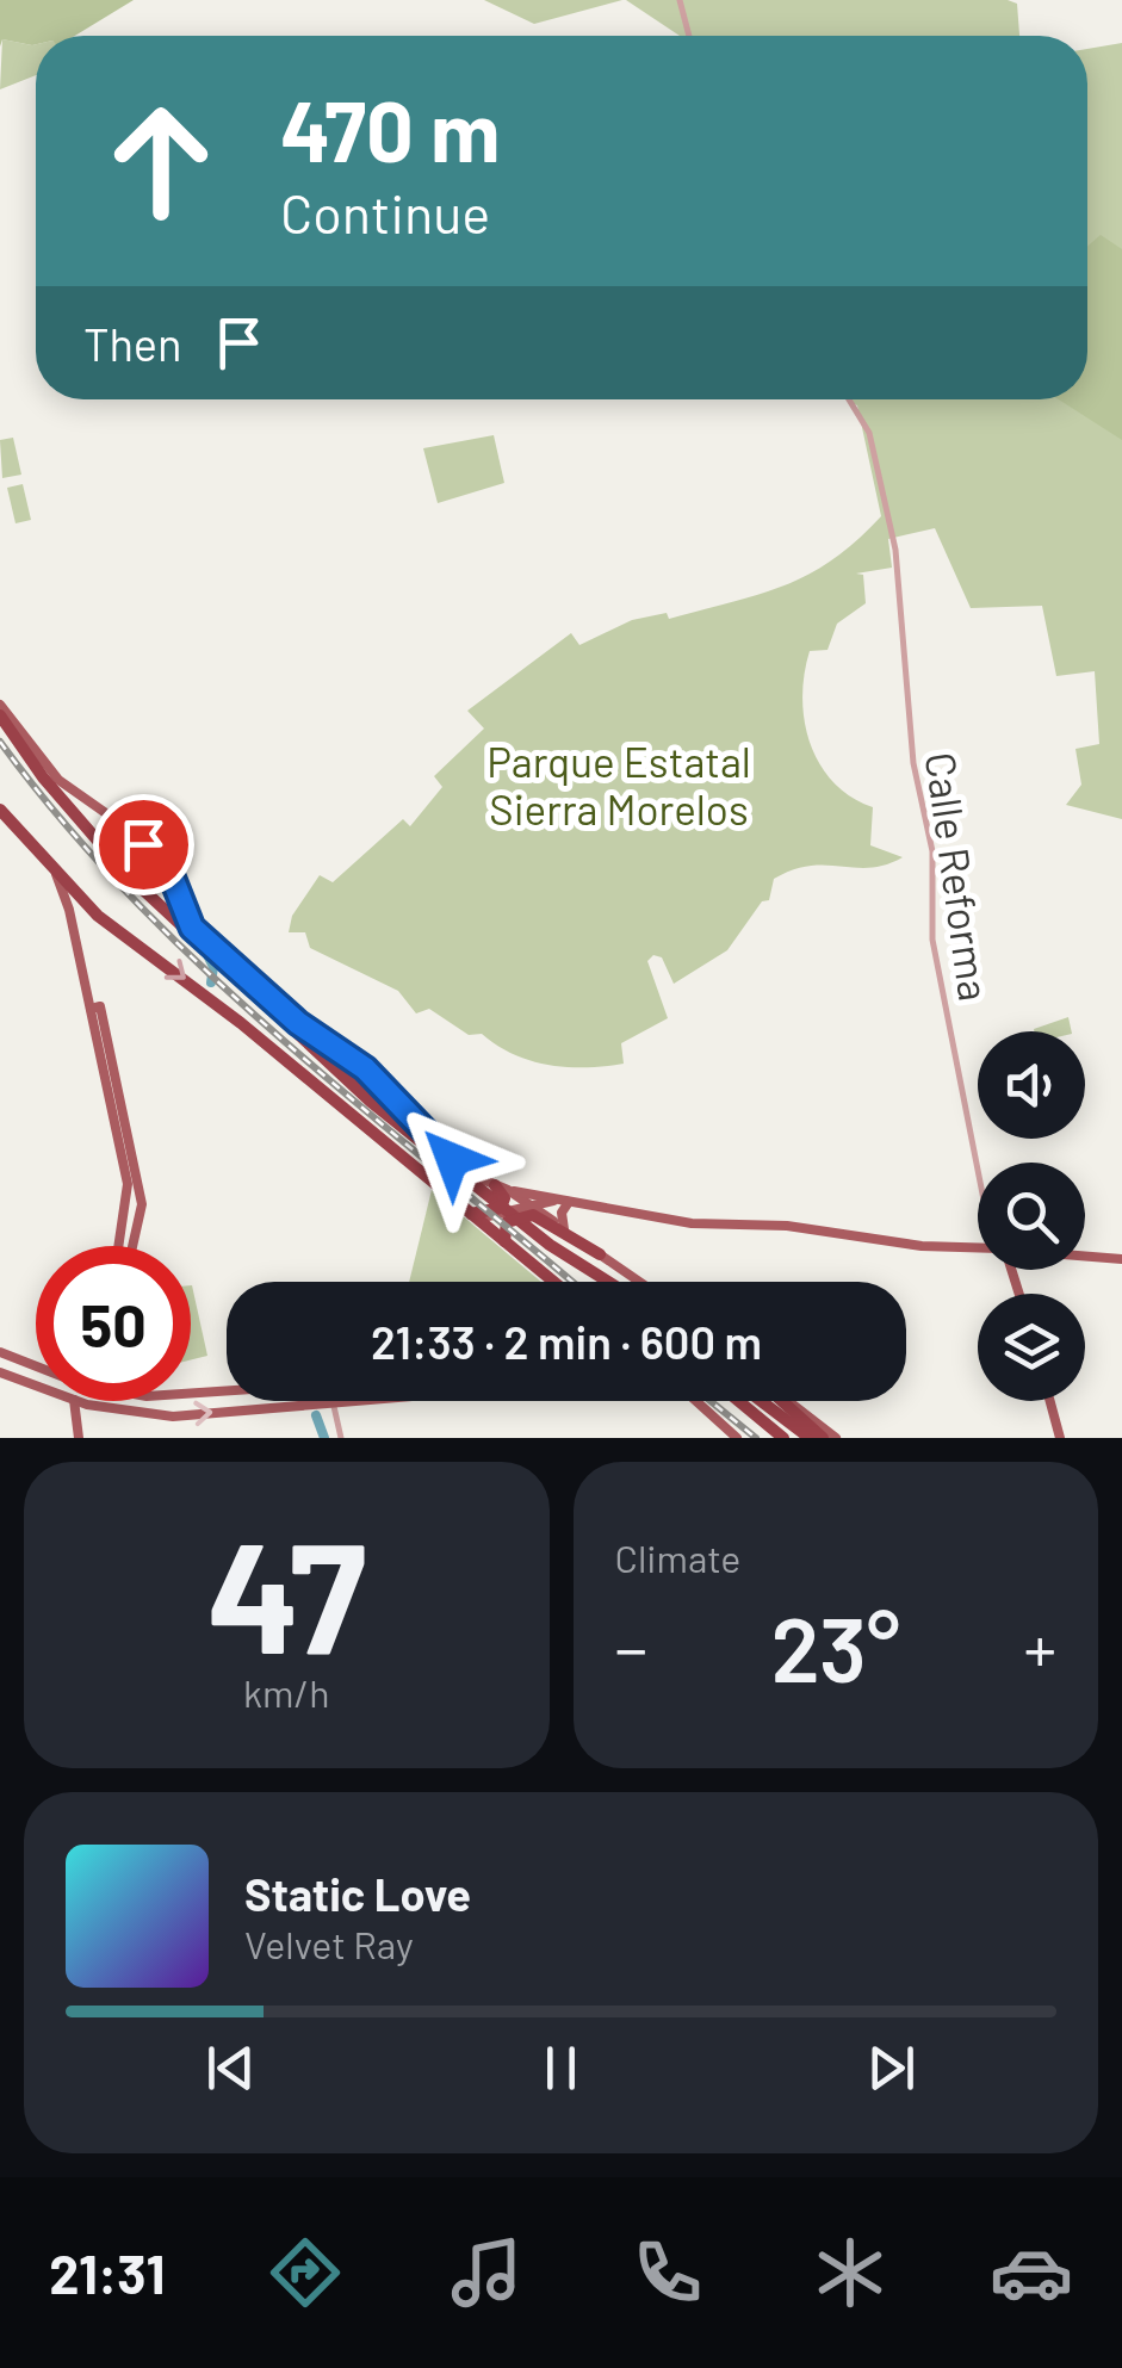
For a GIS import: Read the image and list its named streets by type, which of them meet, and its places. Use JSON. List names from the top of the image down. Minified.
{"streets":{"street":["Calle Reforma"]},"parks":["Parque Estatal Sierra Morelos"],"page":{"turn":["470 m","Continue"],"then":"Then","limit":"50","trip":"21:33 · 2 min · 600 m","tile":[["47","km/h"],"Climate"],"heat":["−","23°","+"],"song":["Static Love","Velvet Ray"],"tabs":"21:31"}}
